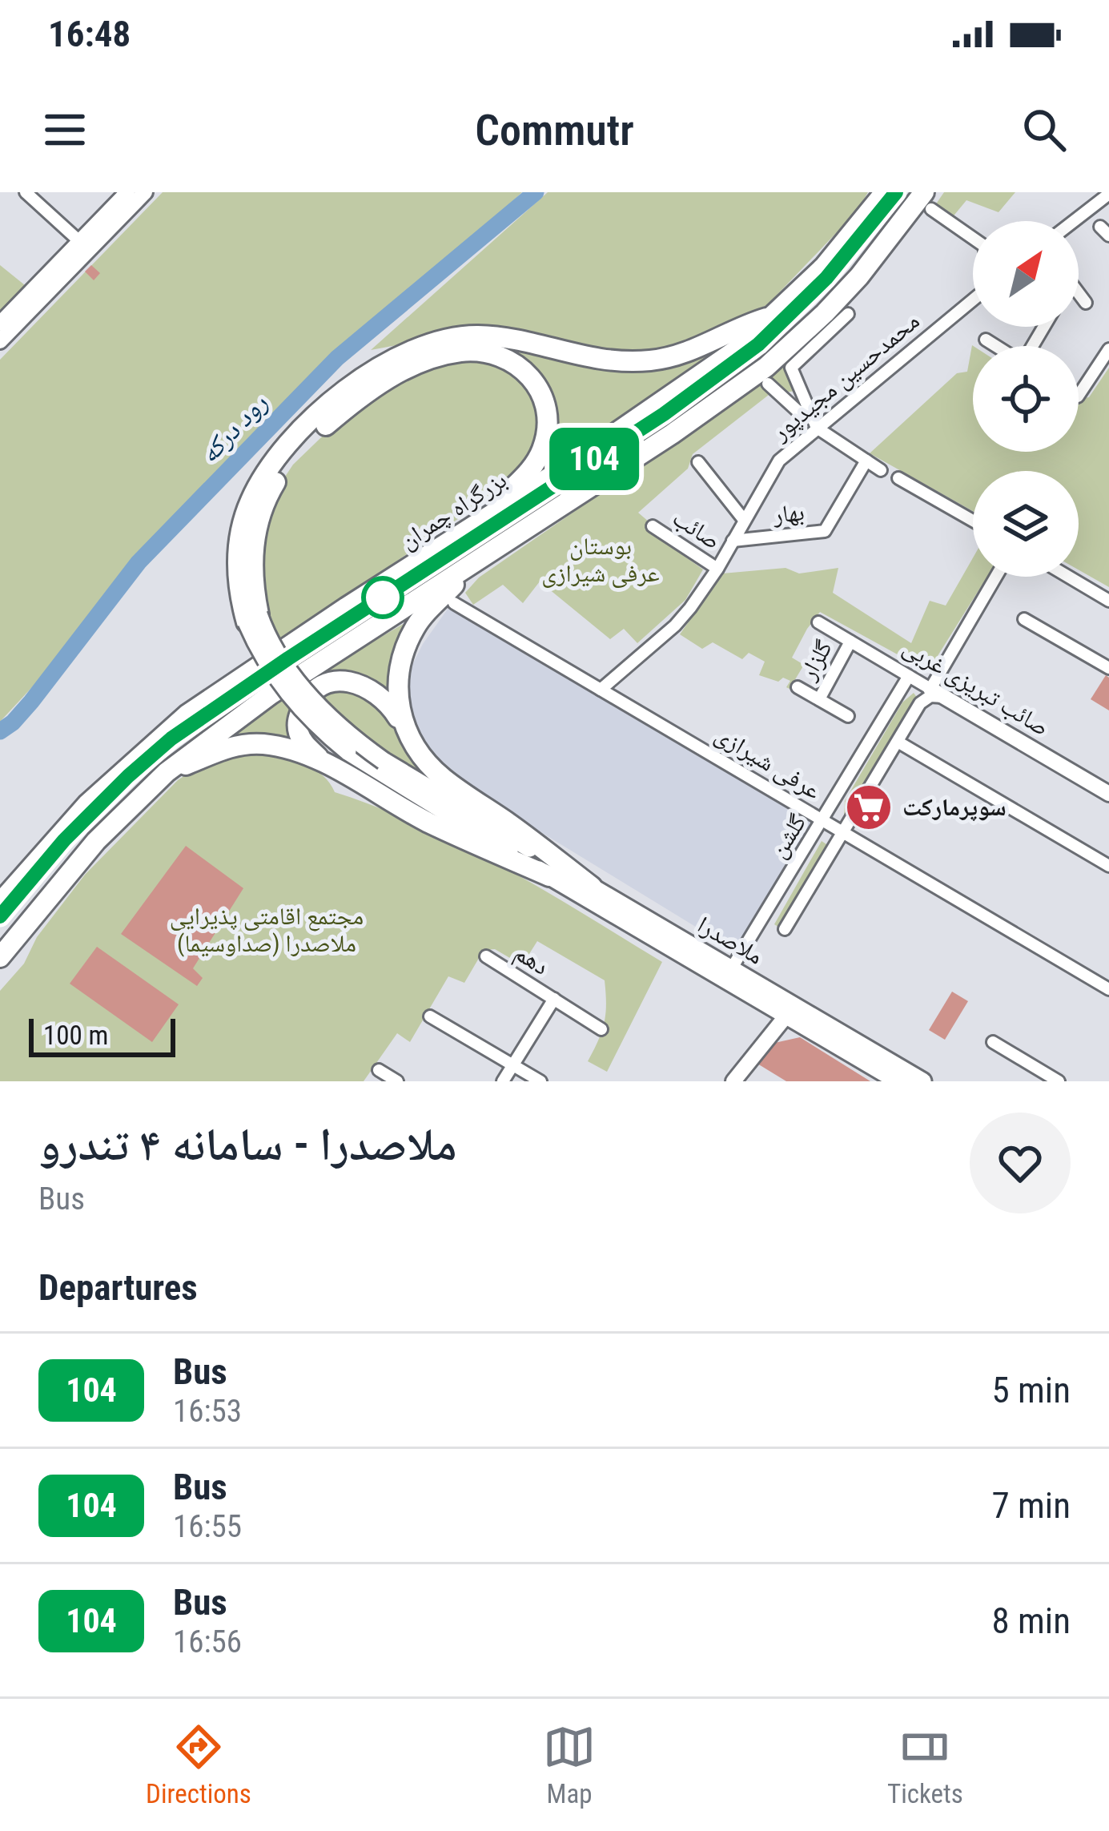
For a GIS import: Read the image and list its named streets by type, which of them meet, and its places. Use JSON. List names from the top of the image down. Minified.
{"streets":{"highway":["بزرگراه چمران"],"main road":["صائب تبریزی غربی","ملاصدرا"],"street":["محمدحسین مجیدپور","بهار","صائب","گلزار","عرفی شیرازی","گلشن","دهم"]},"crossings":[["محمدحسین مجیدپور","بهار"],["محمدحسین مجیدپور","صائب"],["محمدحسین مجیدپور","عرفی شیرازی"],["گلزار","صائب تبریزی غربی"],["صائب تبریزی غربی","گلشن"],["عرفی شیرازی","گلشن"],["گلشن","ملاصدرا"]],"water":["رود درکه"],"parks":["بوستان عرفی شیرازی","مجتمع اقامتی پذیرایی ملاصدرا (صداوسیما)"],"places":{"supermarket":["سوپرمارکت"]},"lines":["bus line 104"],"scale_bar":"100 m","north":"top right","page":{"status":"16:48","header":"Commutr","on_map":"104","scale":"100 m","heading":[["ملاصدرا - سامانه ۴ تندرو","Bus"],"Departures"],"list":[{"mark":"104","name":"Bus","note":"16:53","value":"5 min"},{"mark":"104","name":"Bus","note":"16:55","value":"7 min"},{"mark":"104","name":"Bus","note":"16:56","value":"8 min"}],"tabs":["Directions","Map","Tickets"]}}
